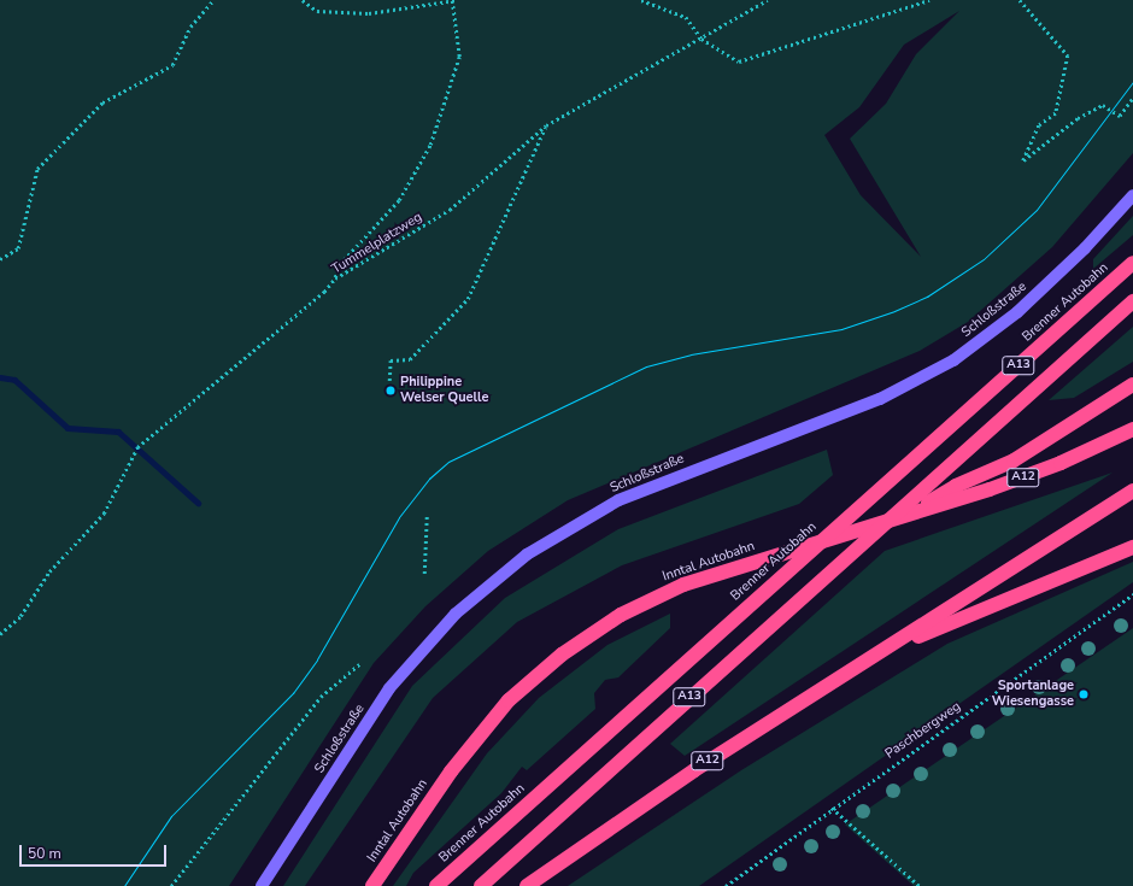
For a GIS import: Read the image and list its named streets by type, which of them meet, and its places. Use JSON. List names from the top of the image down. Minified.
{"streets":{"highway":["Brenner Autobahn","A13","A12","Inntal Autobahn"],"main road":["Schloßstraße"],"path":["Tummelplatzweg","Paschbergweg"]},"places":["Philippine Welser Quelle","Sportanlage Wiesengasse"],"scale_bar":"50 m"}
